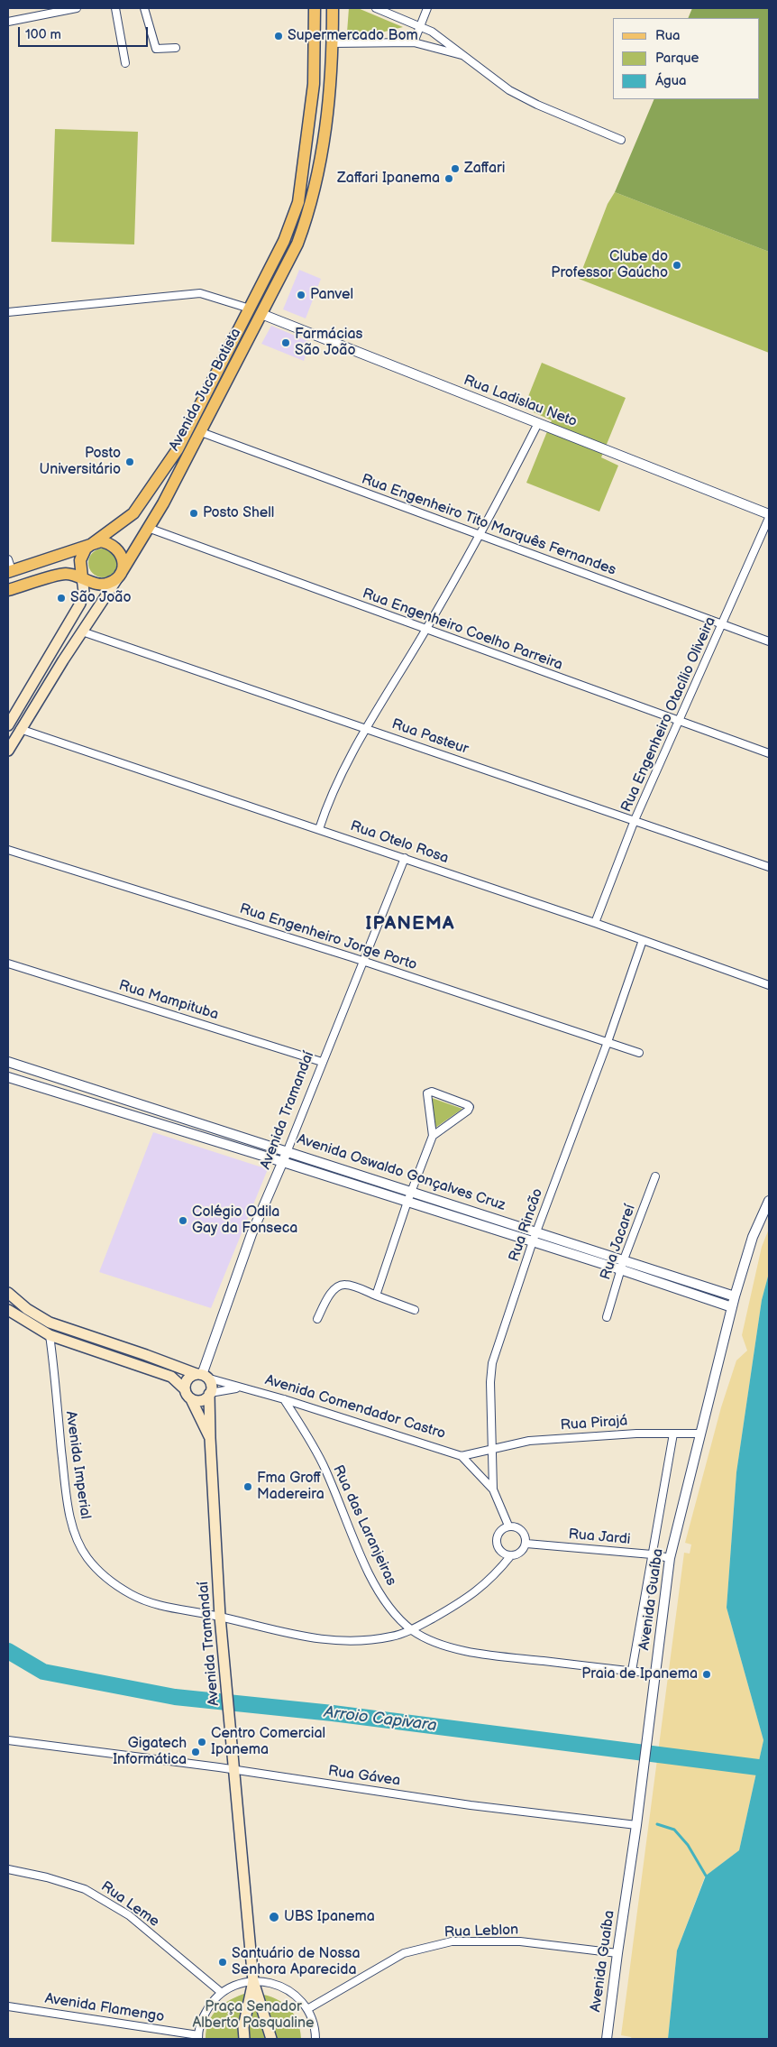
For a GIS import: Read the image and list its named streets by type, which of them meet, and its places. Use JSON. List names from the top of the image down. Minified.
{"streets":{"main road":["Avenida Juca Batista","Avenida Tramandaí","Avenida Comendador Castro"],"street":["Rua Ladislau Neto","Rua Engenheiro Tito Marquês Fernandes","Rua Engenheiro Coelho Parreira","Rua Engenheiro Otacílio Oliveira","Rua Pasteur","Rua Otelo Rosa","Rua Engenheiro Jorge Porto","Rua Mampituba","Avenida Oswaldo Gonçalves Cruz","Rua Rincão","Rua Jacareí","Rua Pirajá","Avenida Imperial","Rua das Laranjeiras","Rua Jardi","Avenida Guaíba","Rua Gávea","Rua Leme","Rua Leblon","Avenida Flamengo"]},"crossings":[["Avenida Juca Batista","Rua Ladislau Neto"],["Avenida Juca Batista","Rua Engenheiro Tito Marquês Fernandes"],["Avenida Juca Batista","Rua Engenheiro Coelho Parreira"],["Avenida Juca Batista","Rua Pasteur"],["Avenida Juca Batista","Rua Otelo Rosa"],["Rua Engenheiro Tito Marquês Fernandes","Rua Engenheiro Otacílio Oliveira"],["Rua Engenheiro Coelho Parreira","Rua Engenheiro Otacílio Oliveira"],["Rua Engenheiro Otacílio Oliveira","Rua Pasteur"],["Rua Engenheiro Otacílio Oliveira","Rua Otelo Rosa"],["Rua Otelo Rosa","Avenida Tramandaí"],["Rua Otelo Rosa","Rua Rincão"],["Rua Engenheiro Jorge Porto","Avenida Tramandaí"],["Rua Engenheiro Jorge Porto","Rua Rincão"],["Rua Mampituba","Avenida Tramandaí"],["Avenida Tramandaí","Avenida Oswaldo Gonçalves Cruz"],["Avenida Tramandaí","Avenida Comendador Castro"],["Avenida Tramandaí","Avenida Imperial"],["Avenida Tramandaí","Rua Gávea"],["Avenida Oswaldo Gonçalves Cruz","Rua Rincão"],["Avenida Oswaldo Gonçalves Cruz","Rua Jacareí"],["Avenida Oswaldo Gonçalves Cruz","Avenida Guaíba"],["Rua Rincão","Avenida Comendador Castro"],["Rua Rincão","Rua Pirajá"],["Rua Rincão","Avenida Imperial"],["Rua Rincão","Rua Jardi"],["Avenida Comendador Castro","Rua Pirajá"],["Avenida Comendador Castro","Rua das Laranjeiras"],["Rua Pirajá","Avenida Guaíba"],["Avenida Imperial","Rua das Laranjeiras"],["Avenida Imperial","Rua Jardi"],["Rua das Laranjeiras","Avenida Guaíba"],["Rua Jardi","Avenida Guaíba"],["Avenida Guaíba","Rua Gávea"],["Avenida Guaíba","Rua Leblon"]],"districts":["IPANEMA"],"water":["Arroio Capivara"],"parks":["Praça Senador Alberto Pasqualine"],"places":["Supermercado Bom","Zaffari","Zaffari Ipanema","Clube do Professor Gaúcho","Panvel","Farmácias São João","Posto Universitário","Posto Shell","São João","Colégio Odila Gay da Fonseca","Fma Groff Madereira","Praia de Ipanema","Centro Comercial Ipanema","Gigatech Informática","UBS Ipanema","Santuário de Nossa Senhora Aparecida"],"legend":["Rua","Parque","Água"],"scale_bar":"100 m"}
